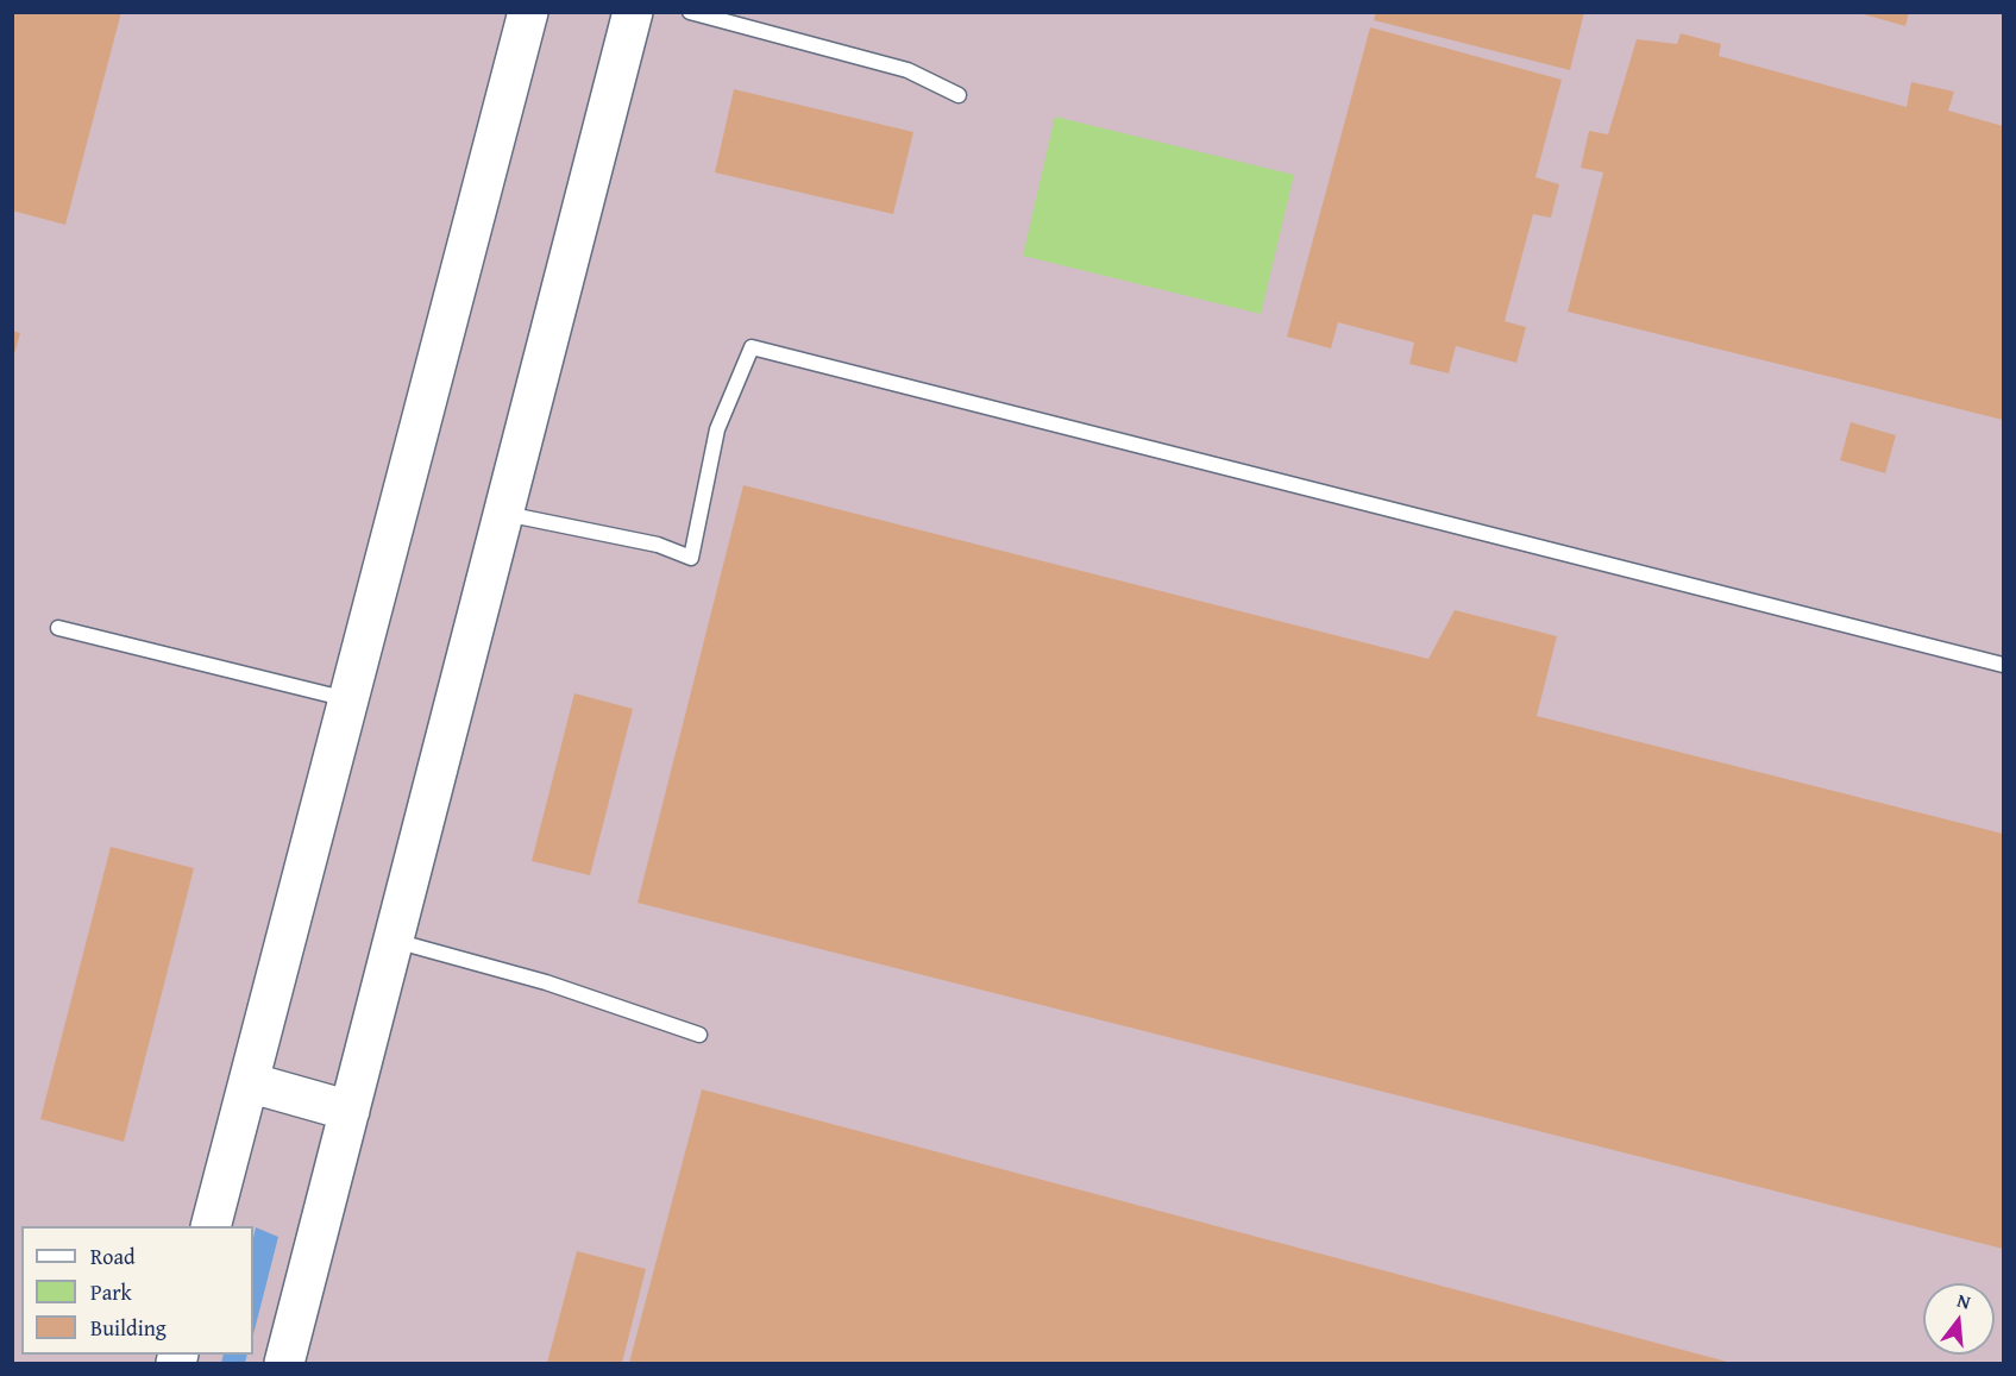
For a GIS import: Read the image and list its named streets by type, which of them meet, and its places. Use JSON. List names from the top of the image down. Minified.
{"legend":["Road","Park","Building"],"north":"top"}
